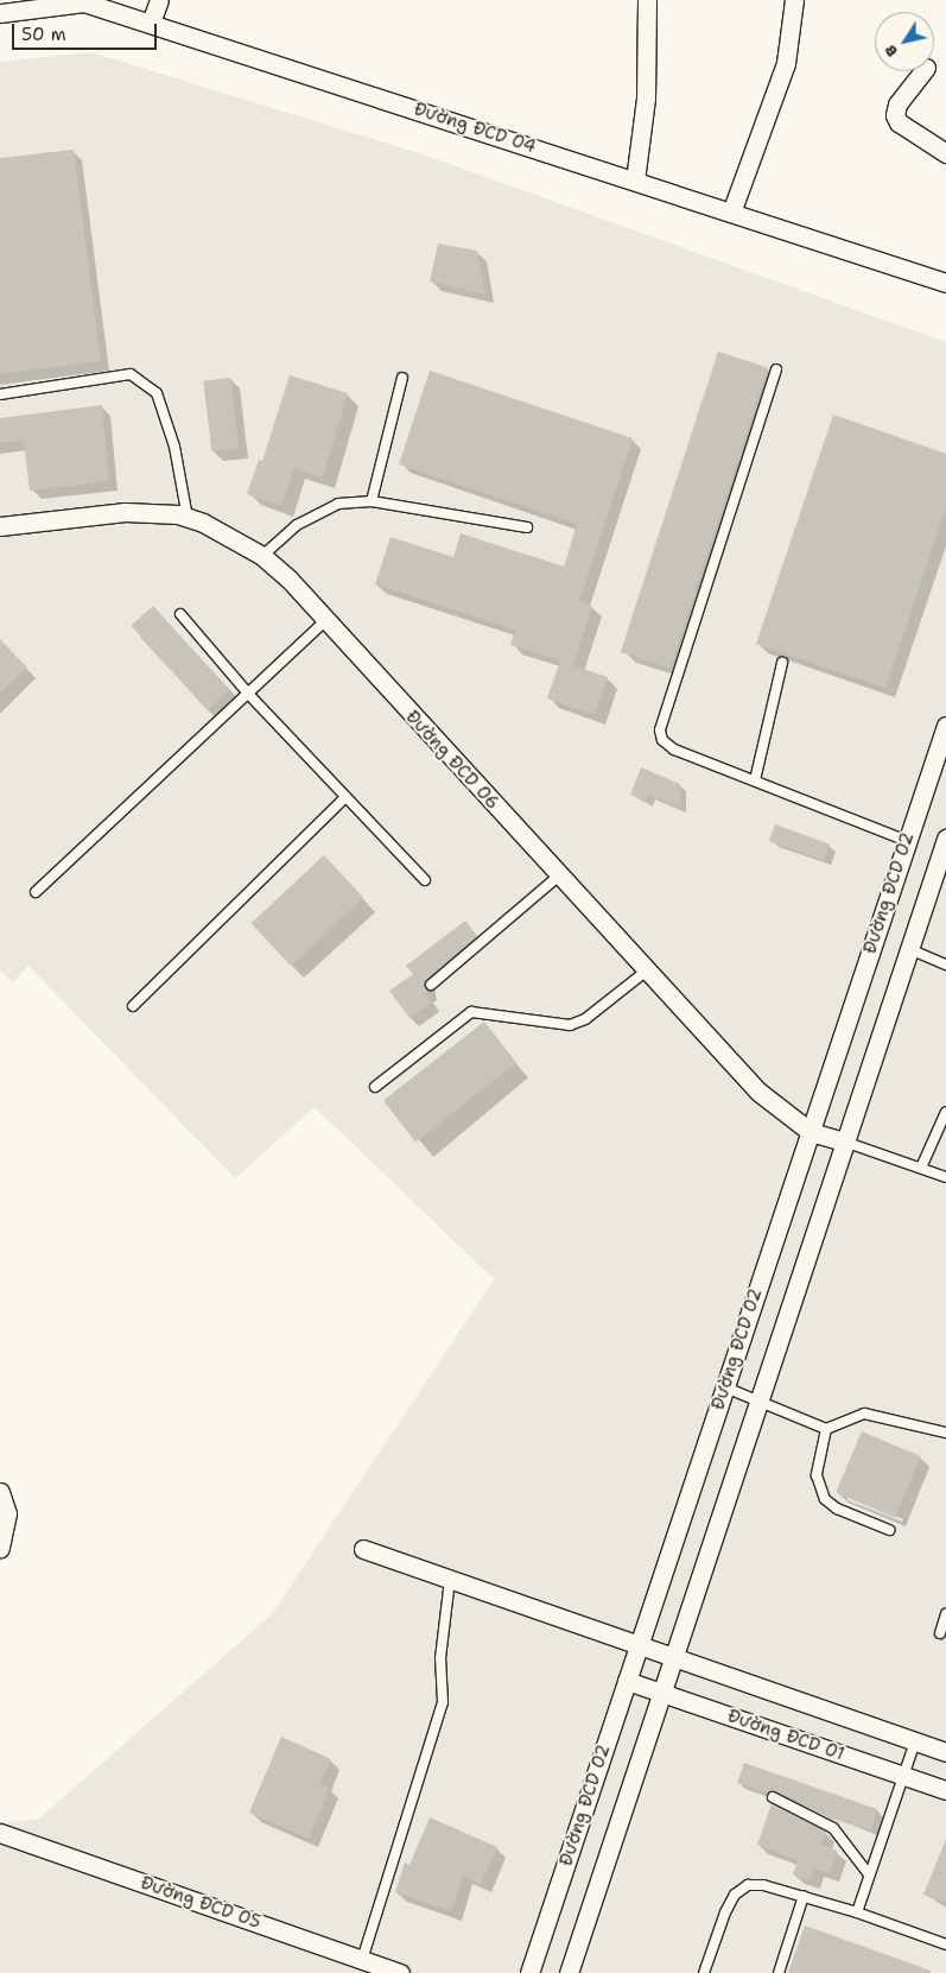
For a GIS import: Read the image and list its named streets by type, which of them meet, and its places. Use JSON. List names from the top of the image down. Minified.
{"streets":{"street":["Đường ĐCD 04","Đường ĐCD 06","Đường ĐCD 02","Đường ĐCD 01","Đường ĐCD 05"]},"crossings":[["Đường ĐCD 06","Đường ĐCD 02"],["Đường ĐCD 02","Đường ĐCD 01"]],"scale_bar":"50 m","north":"bottom left"}
